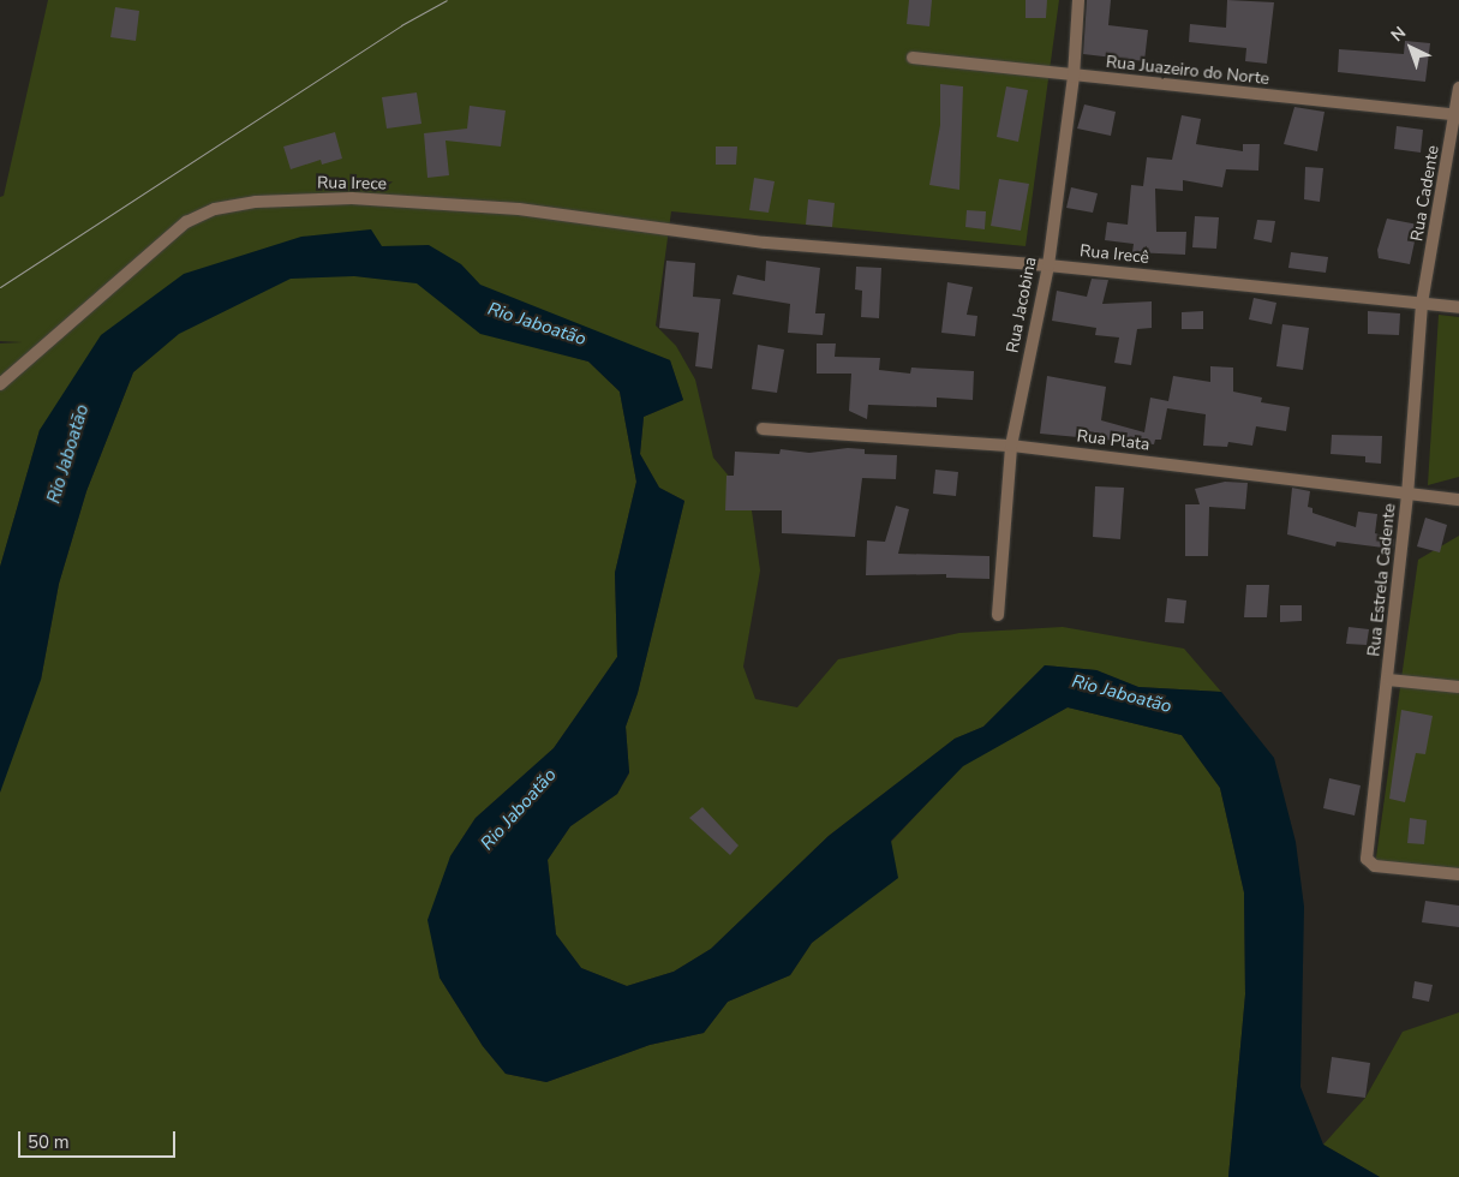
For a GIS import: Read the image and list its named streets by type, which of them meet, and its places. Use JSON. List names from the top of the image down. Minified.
{"streets":{"street":["Rua Juazeiro do Norte","Rua Irece","Rua Cadente","Rua Irecê","Rua Jacobina","Rua Plata","Rua Estrela Cadente"]},"crossings":[["Rua Juazeiro do Norte","Rua Cadente"],["Rua Juazeiro do Norte","Rua Jacobina"],["Rua Irece","Rua Irecê"],["Rua Cadente","Rua Irecê"],["Rua Cadente","Rua Estrela Cadente"],["Rua Irecê","Rua Jacobina"],["Rua Irecê","Rua Estrela Cadente"],["Rua Jacobina","Rua Plata"],["Rua Plata","Rua Estrela Cadente"]],"water":["Rio Jaboatão"],"scale_bar":"50 m","north":"top left"}
